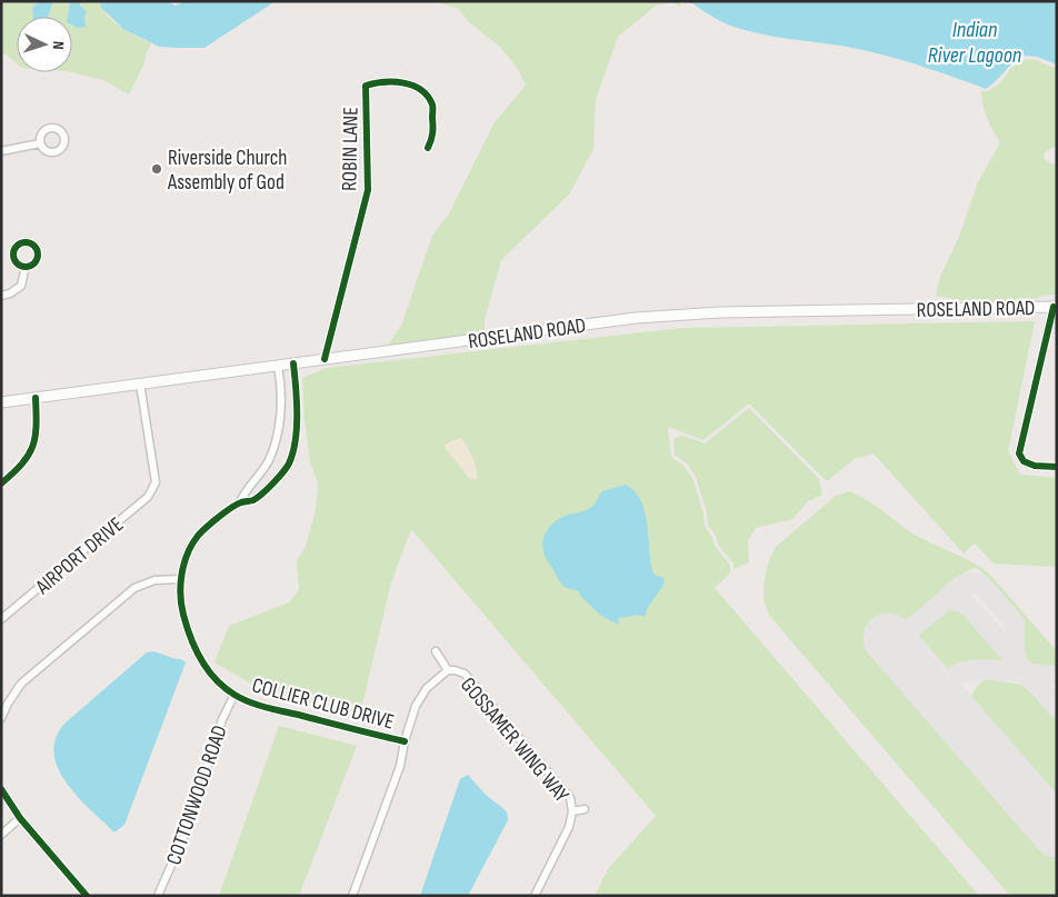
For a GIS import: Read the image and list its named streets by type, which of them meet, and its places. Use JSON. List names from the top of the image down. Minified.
{"streets":{"main road":["ROSELAND ROAD"],"street":["ROBIN LANE","AIRPORT DRIVE","COLLIER CLUB DRIVE","GOSSAMER WING WAY","COTTONWOOD ROAD"]},"crossings":[["ROBIN LANE","ROSELAND ROAD"],["ROSELAND ROAD","AIRPORT DRIVE"],["ROSELAND ROAD","COLLIER CLUB DRIVE"],["COLLIER CLUB DRIVE","GOSSAMER WING WAY"],["COLLIER CLUB DRIVE","COTTONWOOD ROAD"]],"water":["Indian River Lagoon"],"places":["Riverside Church Assembly of God"],"north":"right"}
